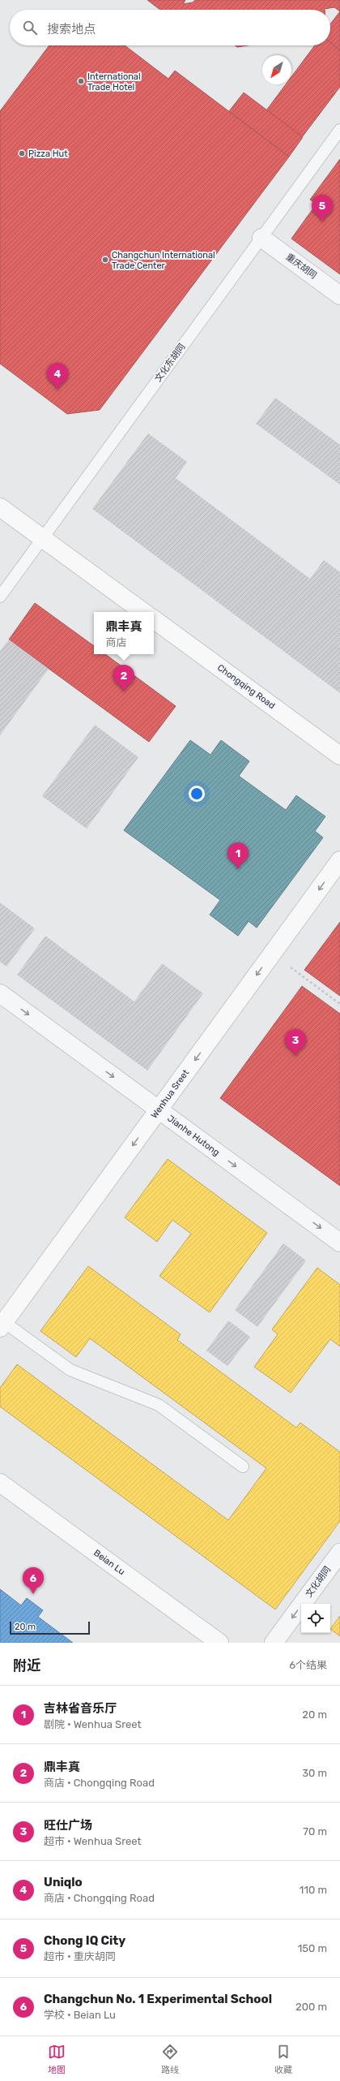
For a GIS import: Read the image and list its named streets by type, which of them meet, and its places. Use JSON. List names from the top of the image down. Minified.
{"streets":{"street":["重庆胡同","Chongqing Road","Wenhua Sreet","Jianhe Hutong","Beian Lu","文化胡同"],"lane":["文化东胡同"]},"crossings":[["重庆胡同","文化东胡同"],["Wenhua Sreet","Jianhe Hutong"]],"one_way":["Wenhua Sreet","Jianhe Hutong","文化胡同"],"places":["International Trade Hotel","Pizza Hut","Changchun International Trade Center"],"scale_bar":"20 m","north":"bottom left","page":{"search":"搜索地点","pins":["5","4","2","1","3","6"],"popup":["鼎丰真","商店"],"scale":"20 m","heading":["附近","6个结果"],"list":[{"mark":"1","name":"吉林省音乐厅","note":"剧院 · Wenhua Sreet","value":"20 m"},{"mark":"2","name":"鼎丰真","note":"商店 · Chongqing Road","value":"30 m"},{"mark":"3","name":"旺仕广场","note":"超市 · Wenhua Sreet","value":"70 m"},{"mark":"4","name":"Uniqlo","note":"商店 · Chongqing Road","value":"110 m"},{"mark":"5","name":"Chong IQ City","note":"超市 · 重庆胡同","value":"150 m"},{"mark":"6","name":"Changchun No. 1 Experimental School","note":"学校 · Beian Lu","value":"200 m"}],"nav":["地图","路线","收藏"]}}
